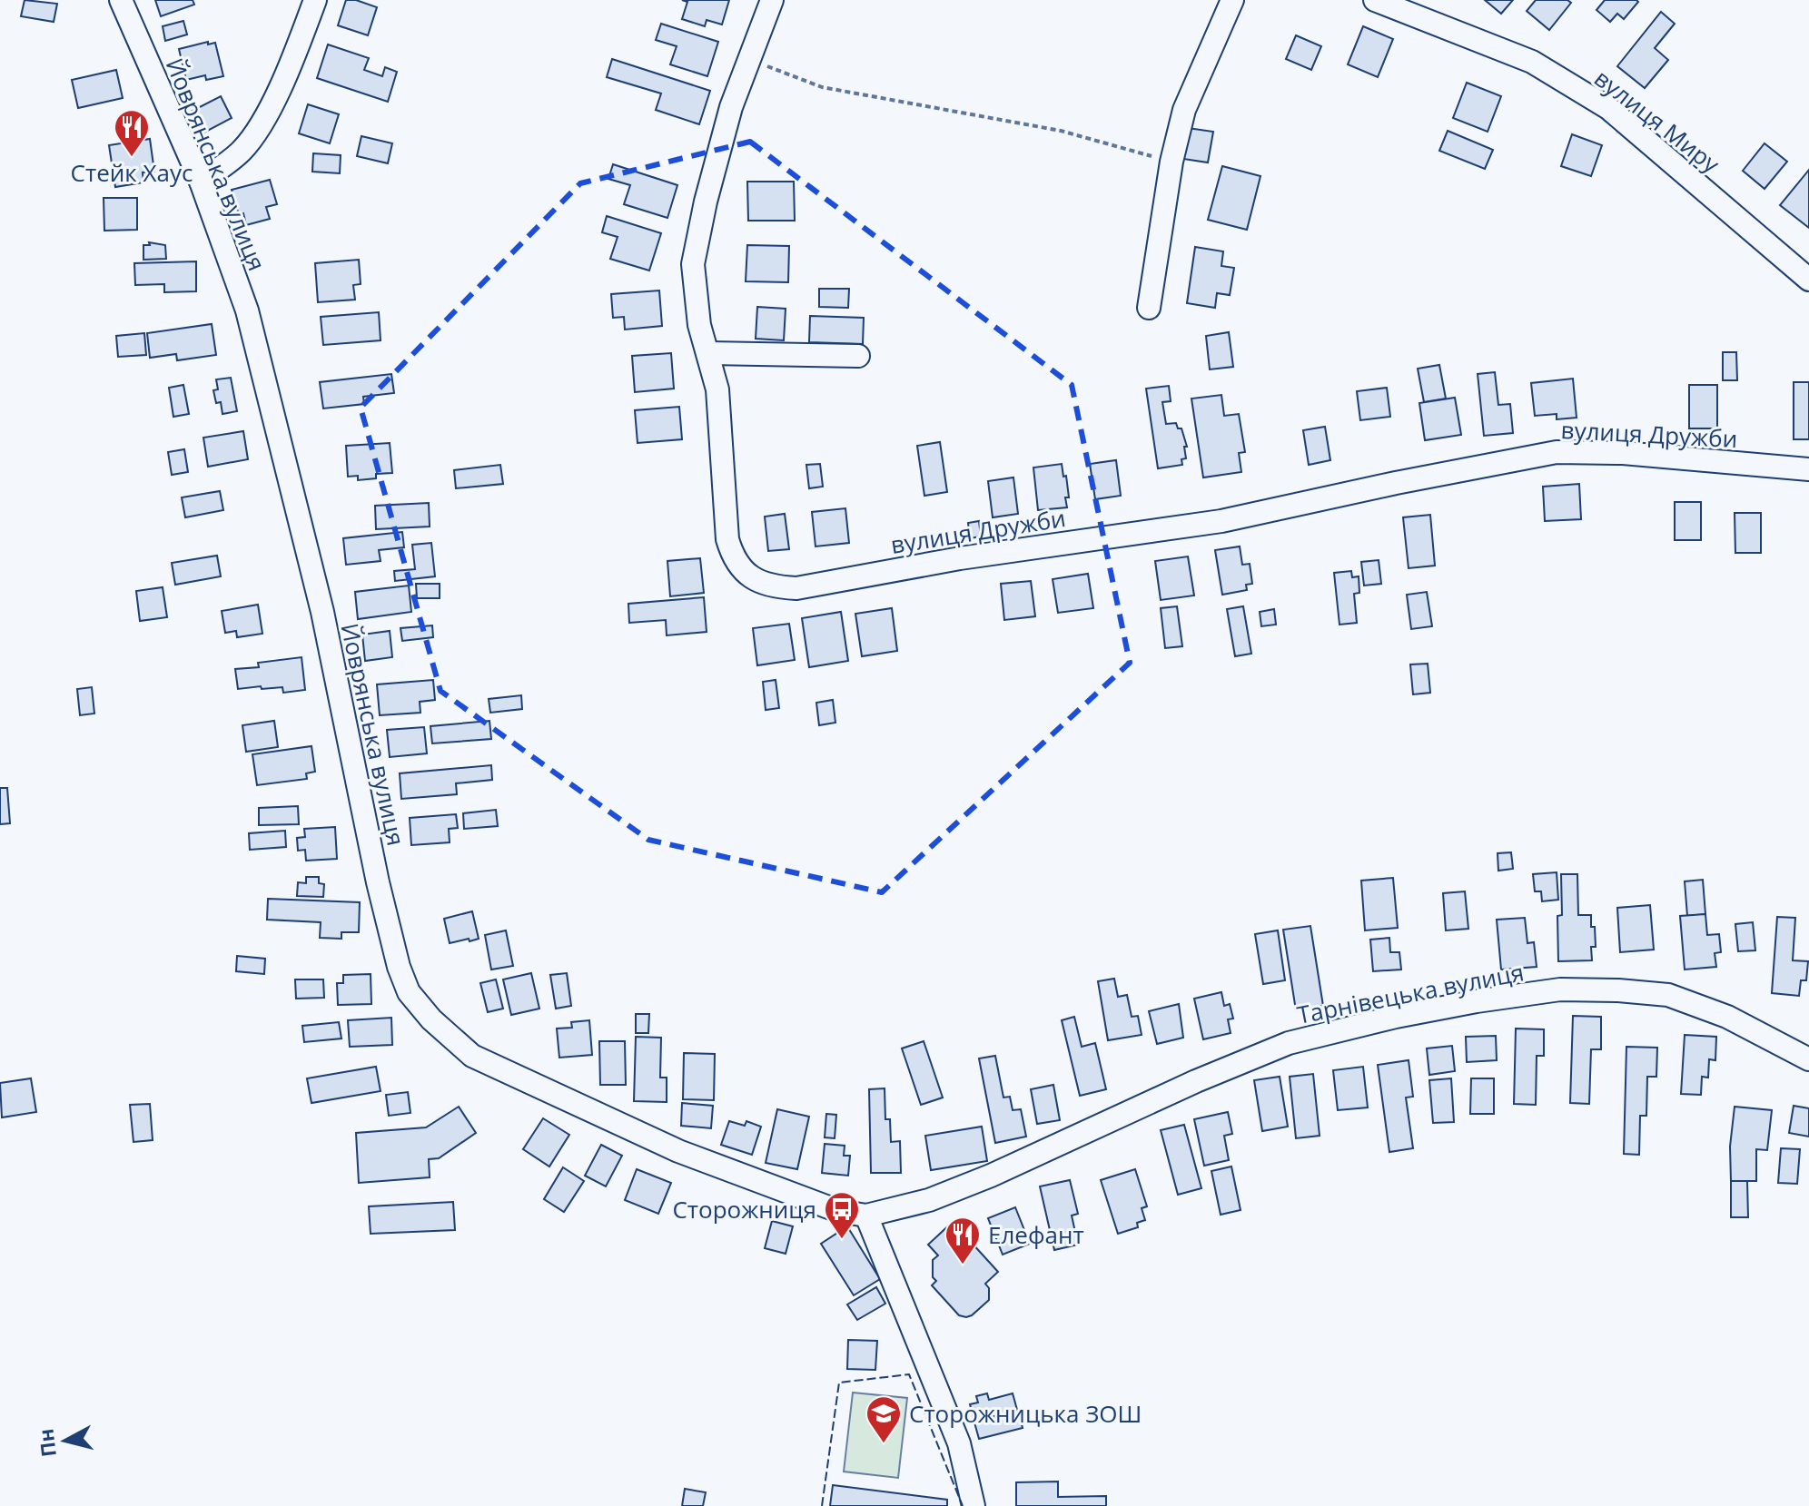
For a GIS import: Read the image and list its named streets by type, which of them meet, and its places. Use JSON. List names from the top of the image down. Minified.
{"streets":{"street":["вулиця Миру","Йоврянська вулиця","вулиця Дружби","Тарнівецька вулиця"]},"crossings":[["Йоврянська вулиця","Тарнівецька вулиця"]],"places":{"restaurant":["Стейк Хаус","Елефант"],"bus stop":["Сторожниця"],"school or university":["Сторожницька ЗОШ"]},"north":"left"}
